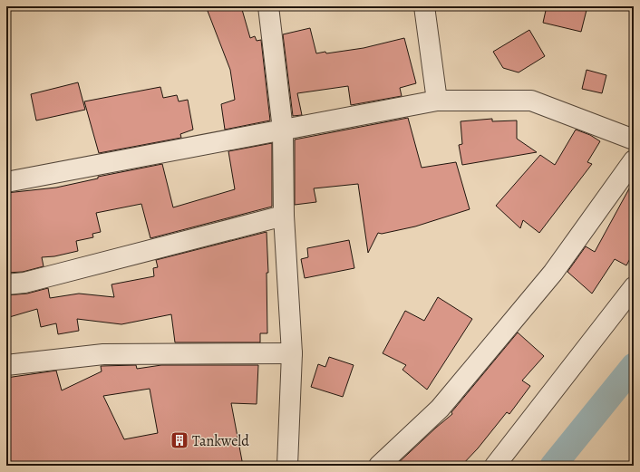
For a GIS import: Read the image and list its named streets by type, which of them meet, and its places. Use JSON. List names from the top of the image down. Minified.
{"places":{"building":["Tankweld"]}}
